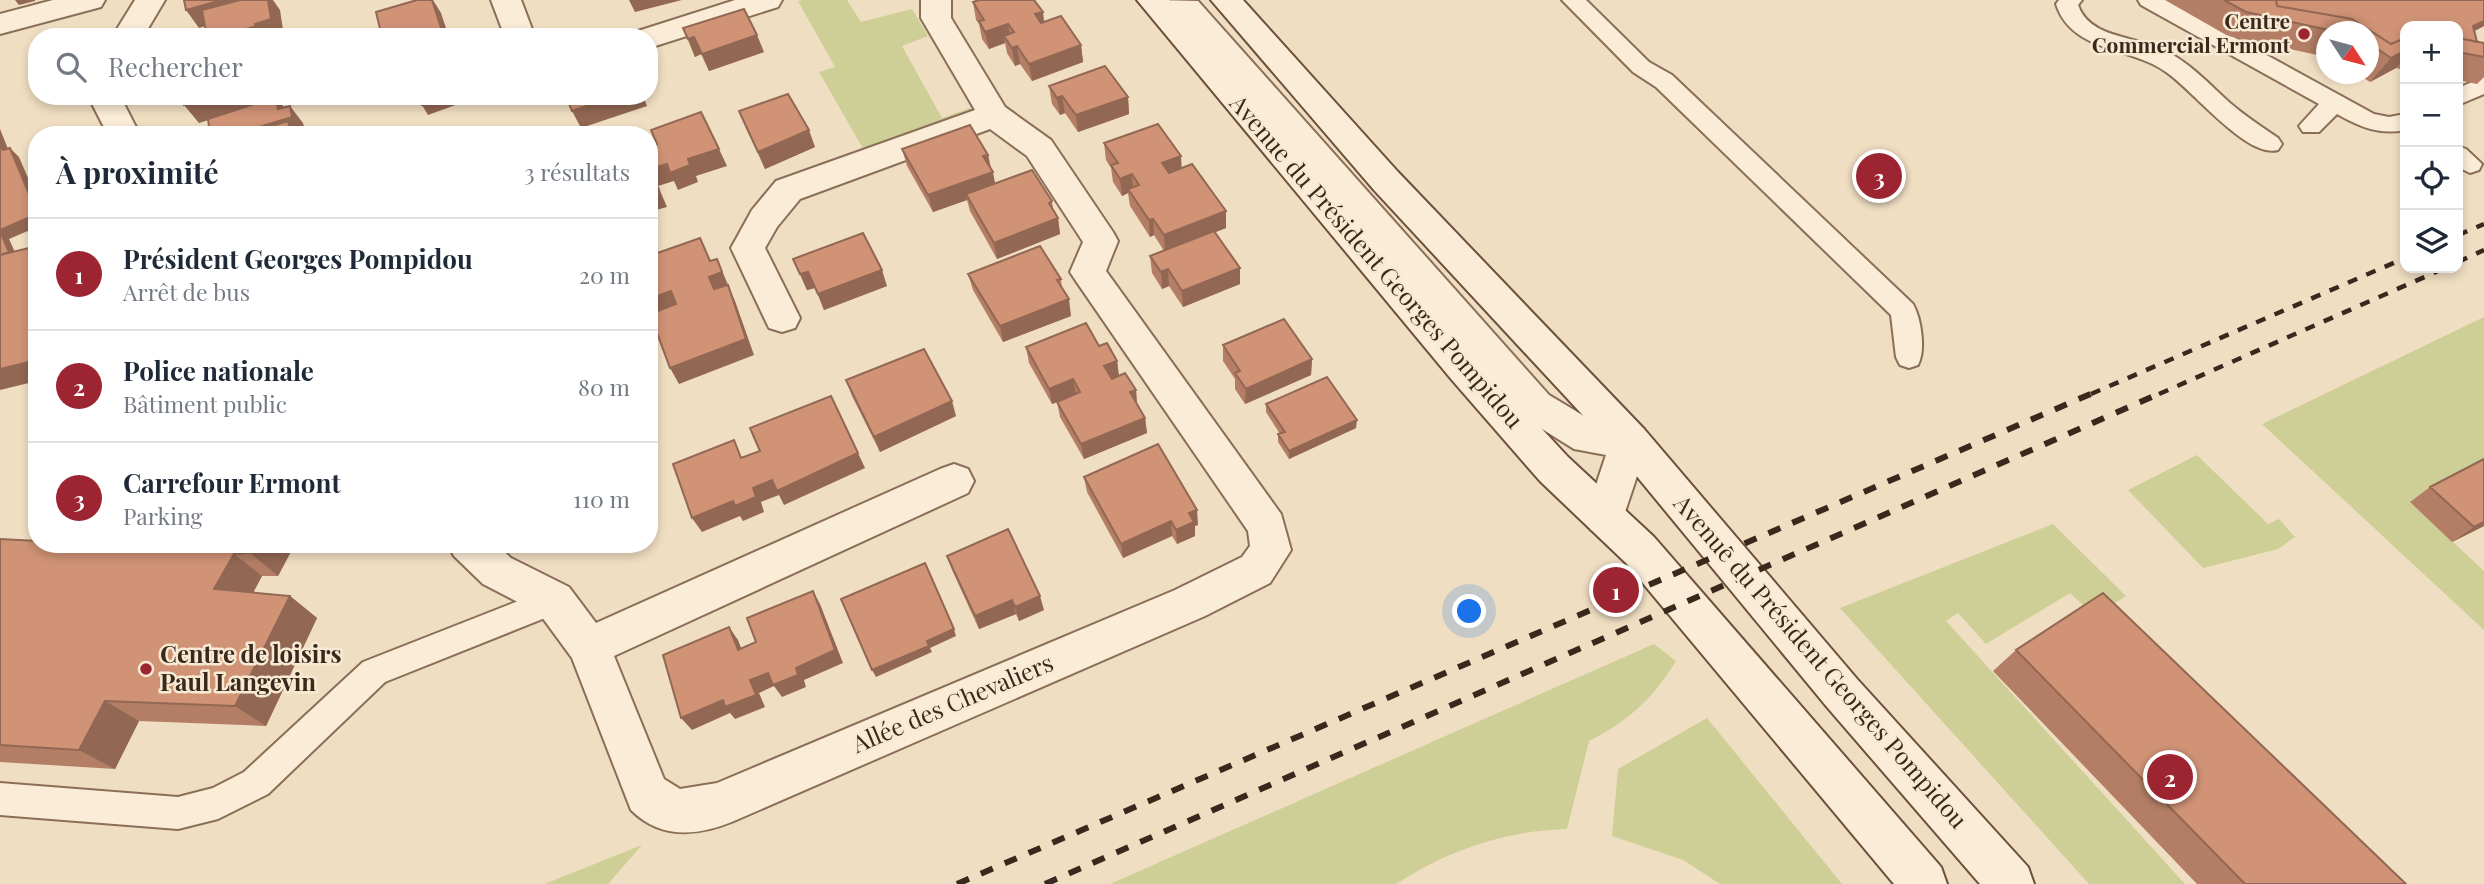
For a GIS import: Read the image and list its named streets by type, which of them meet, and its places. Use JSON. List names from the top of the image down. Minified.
{"streets":{"street":["Avenue du Président Georges Pompidou","Allée des Chevaliers"]},"places":["Centre Commercial Ermont","Centre de loisirs Paul Langevin"],"north":"bottom right","page":{"map_buttons":["+","−"],"search":"Rechercher","heading":["À proximité","3 résultats"],"pins":["3","1","2"],"list":[{"mark":"1","name":"Président Georges Pompidou","note":"Arrêt de bus","value":"20 m"},{"mark":"2","name":"Police nationale","note":"Bâtiment public","value":"80 m"},{"mark":"3","name":"Carrefour Ermont","note":"Parking","value":"110 m"}]}}
